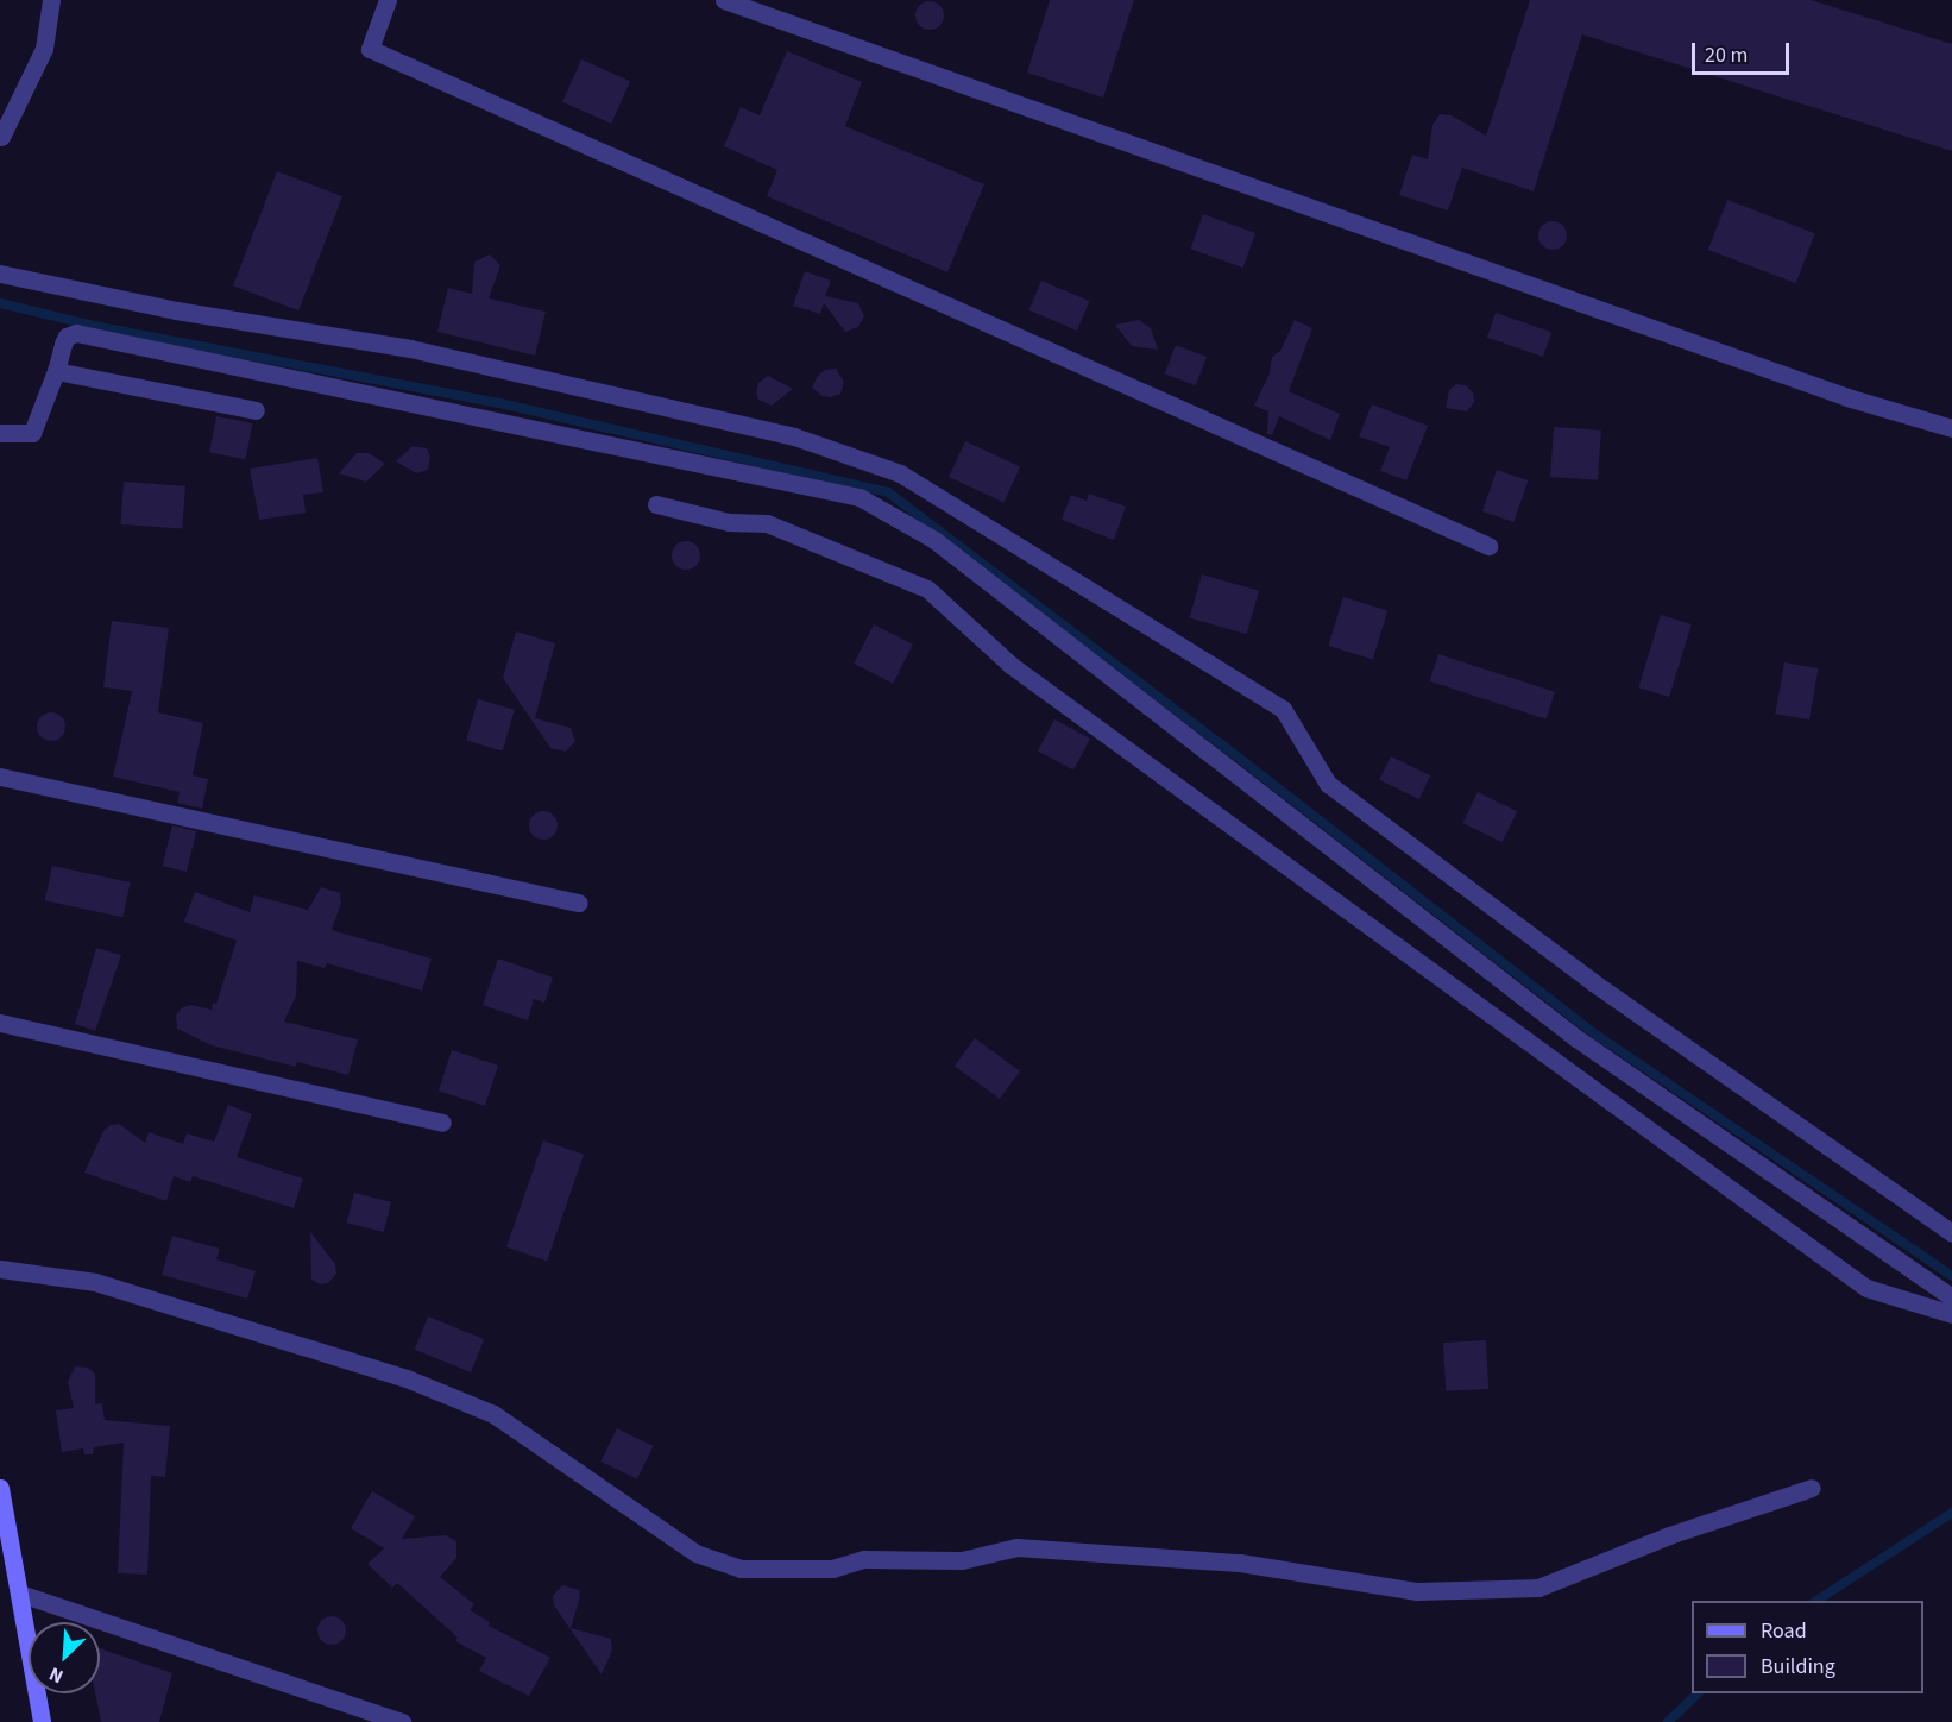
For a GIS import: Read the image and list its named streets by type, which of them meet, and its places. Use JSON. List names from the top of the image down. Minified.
{"legend":["Road","Building"],"scale_bar":"20 m","north":"bottom left"}
